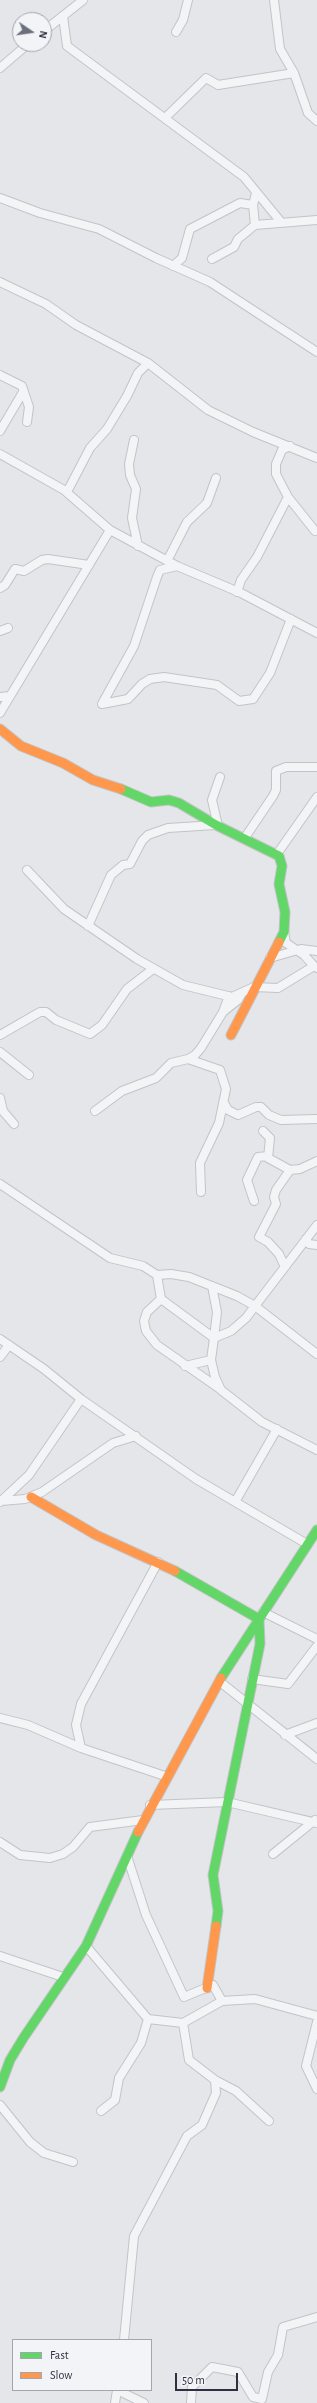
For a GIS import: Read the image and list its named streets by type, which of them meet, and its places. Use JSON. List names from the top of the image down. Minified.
{"legend":["Fast","Slow"],"scale_bar":"50 m","north":"right"}
